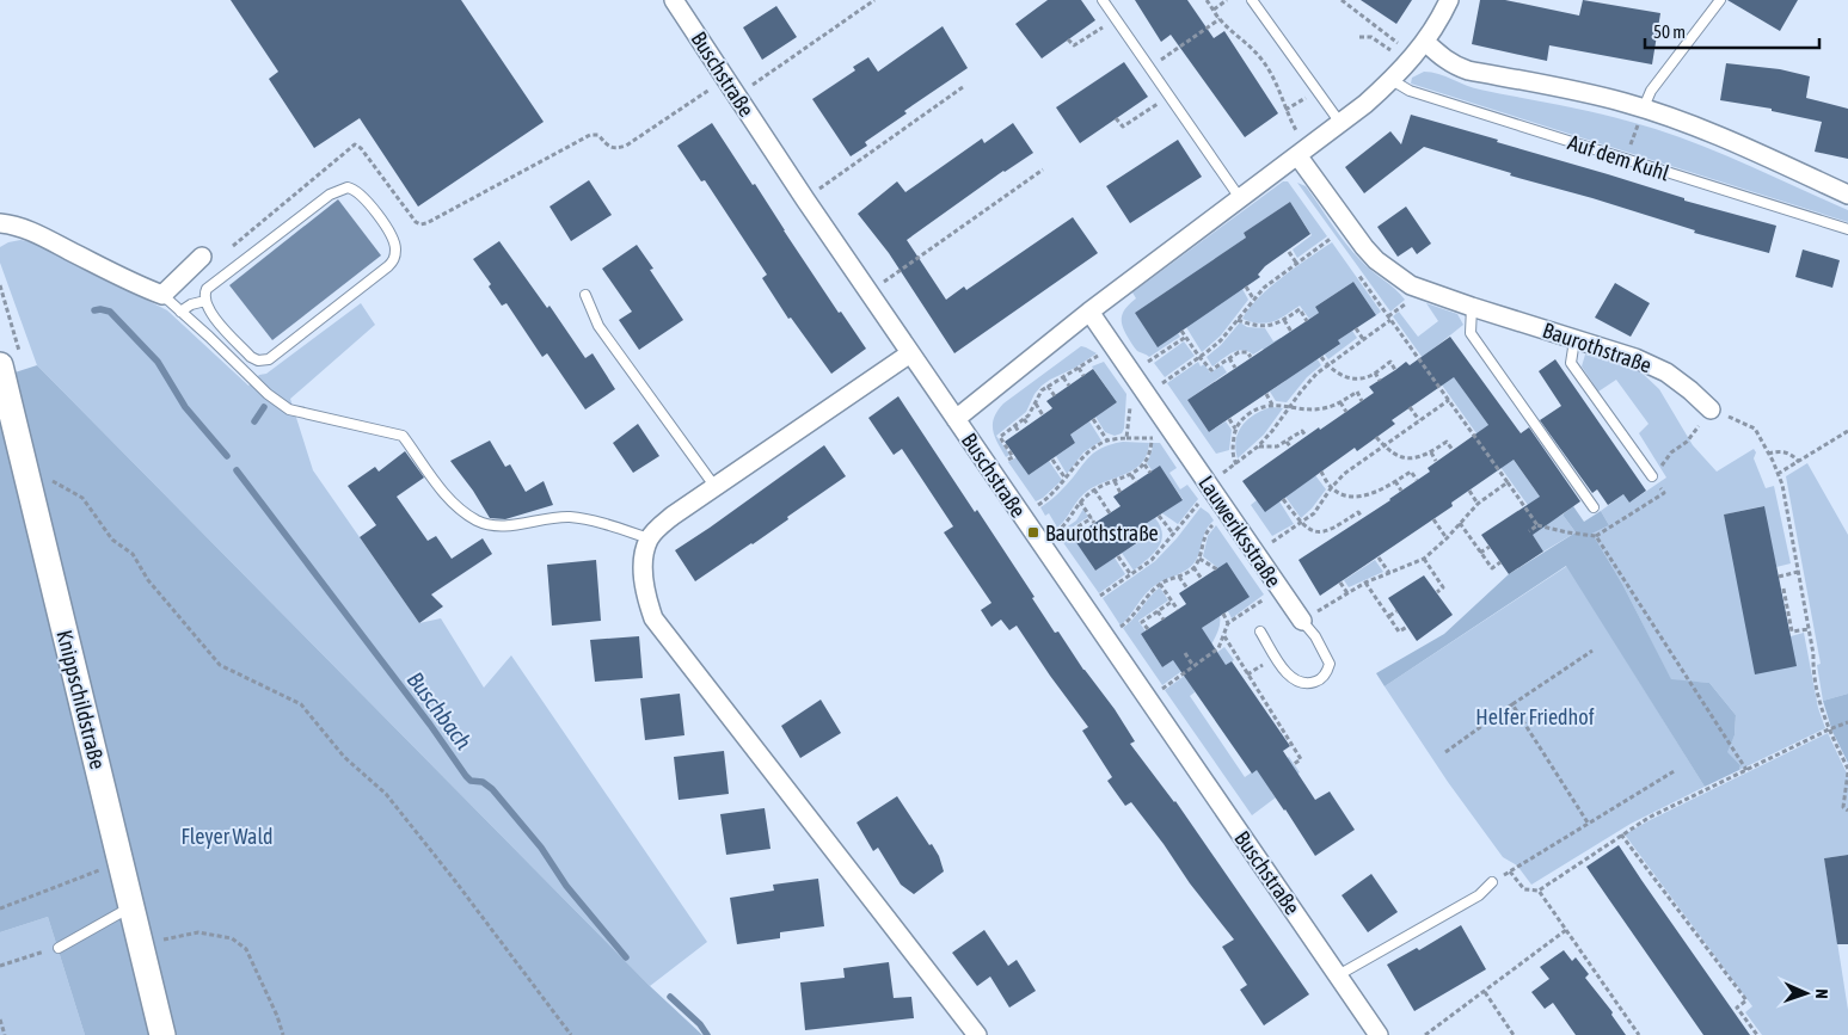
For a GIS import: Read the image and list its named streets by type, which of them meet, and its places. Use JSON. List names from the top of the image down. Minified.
{"streets":{"street":["Buschstraße","Baurothstraße","Lauweriksstraße","Knippschildstraße"],"lane":["Auf dem Kuhl"]},"water":["Buschbach"],"parks":["Helfer Friedhof","Fleyer Wald"],"places":{"transit":["Baurothstraße"]},"scale_bar":"50 m","north":"right"}
